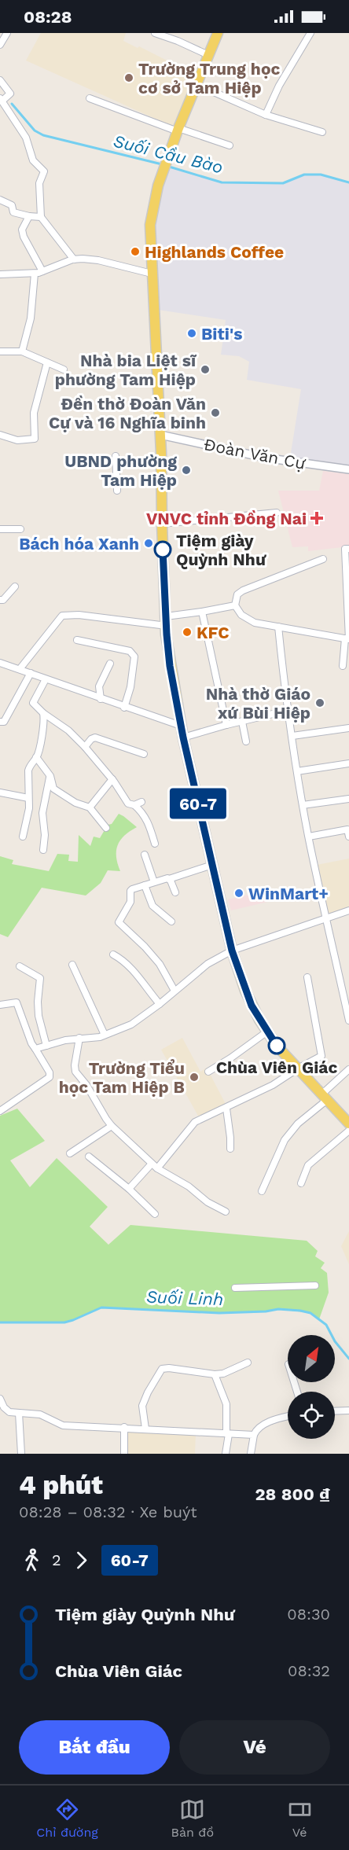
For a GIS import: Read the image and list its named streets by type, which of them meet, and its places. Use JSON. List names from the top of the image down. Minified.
{"streets":{"street":["Đoàn Văn Cự"]},"water":["Suối Cầu Bào","Suối Linh"],"places":{"other":["Trường Trung học cơ sở Tam Hiệp","Highlands Coffee","Biti's","Nhà bia Liệt sĩ phường Tam Hiệp","Đền thờ Đoàn Văn Cự và 16 Nghĩa binh","UBND phường Tam Hiệp","Bách hóa Xanh","Tiệm giày Quỳnh Như","KFC","Nhà thờ Giáo xứ Bùi Hiệp","WinMart+","Chùa Viên Giác","Trường Tiểu học Tam Hiệp B"],"health":["VNVC tỉnh Đồng Nai"]},"lines":["bus line 60-7"],"north":"top right","page":{"status":"08:28","on_map":"60-7","heading":["4 phút","08:28 – 08:32 · Xe buýt","28 800 ₫"],"legs":["2","60-7"],"list":[{"name":"Tiệm giày Quỳnh Như","value":"08:30"},{"name":"Chùa Viên Giác","value":"08:32"}],"buttons":["Bắt đầu","Vé"],"tabs":["Chỉ đường","Bản đồ","Vé"]}}
